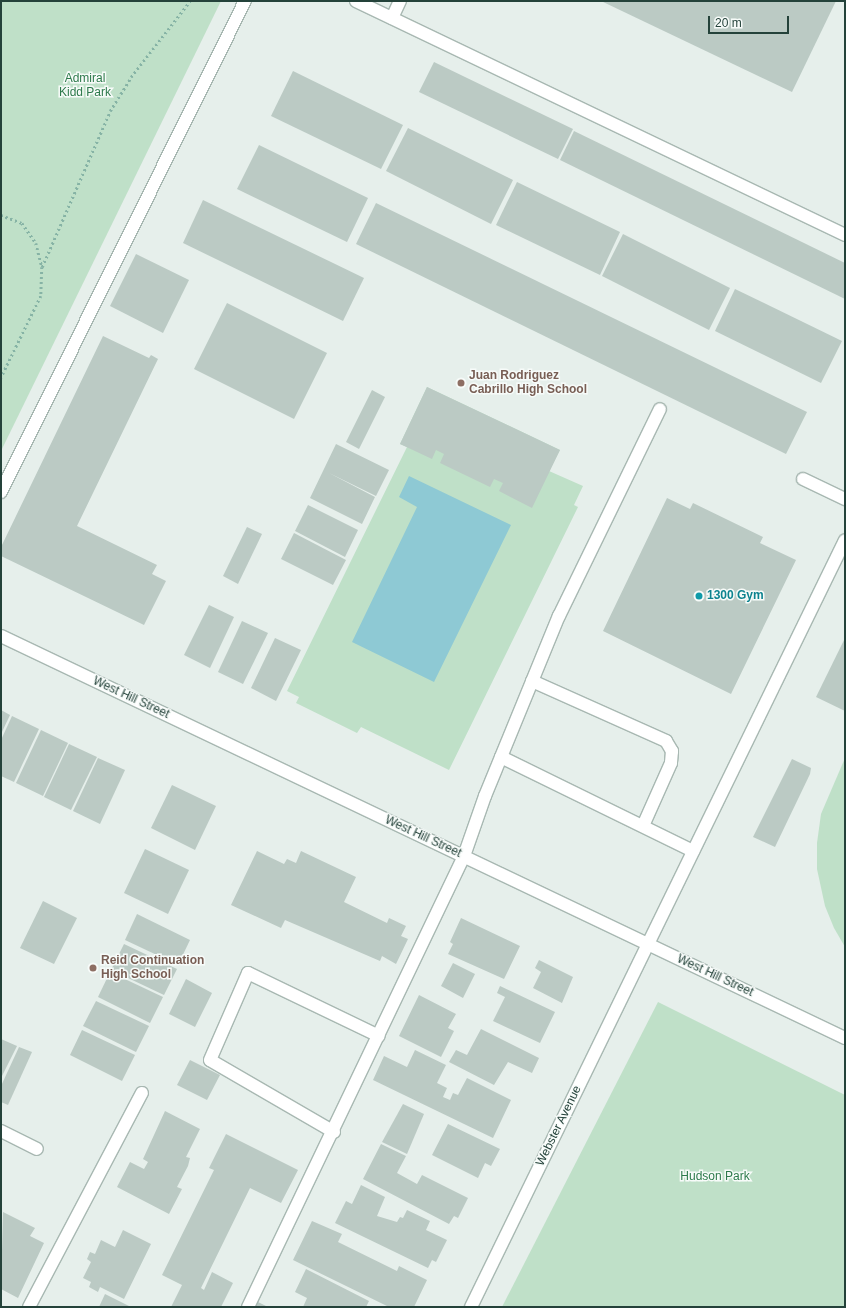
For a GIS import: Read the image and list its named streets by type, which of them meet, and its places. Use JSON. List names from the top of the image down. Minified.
{"streets":{"street":["West Hill Street","Webster Avenue"]},"crossings":[["West Hill Street","Webster Avenue"]],"parks":["Admiral Kidd Park","Hudson Park"],"places":["Juan Rodriguez Cabrillo High School","1300 Gym","Reid Continuation High School"],"scale_bar":"20 m"}
